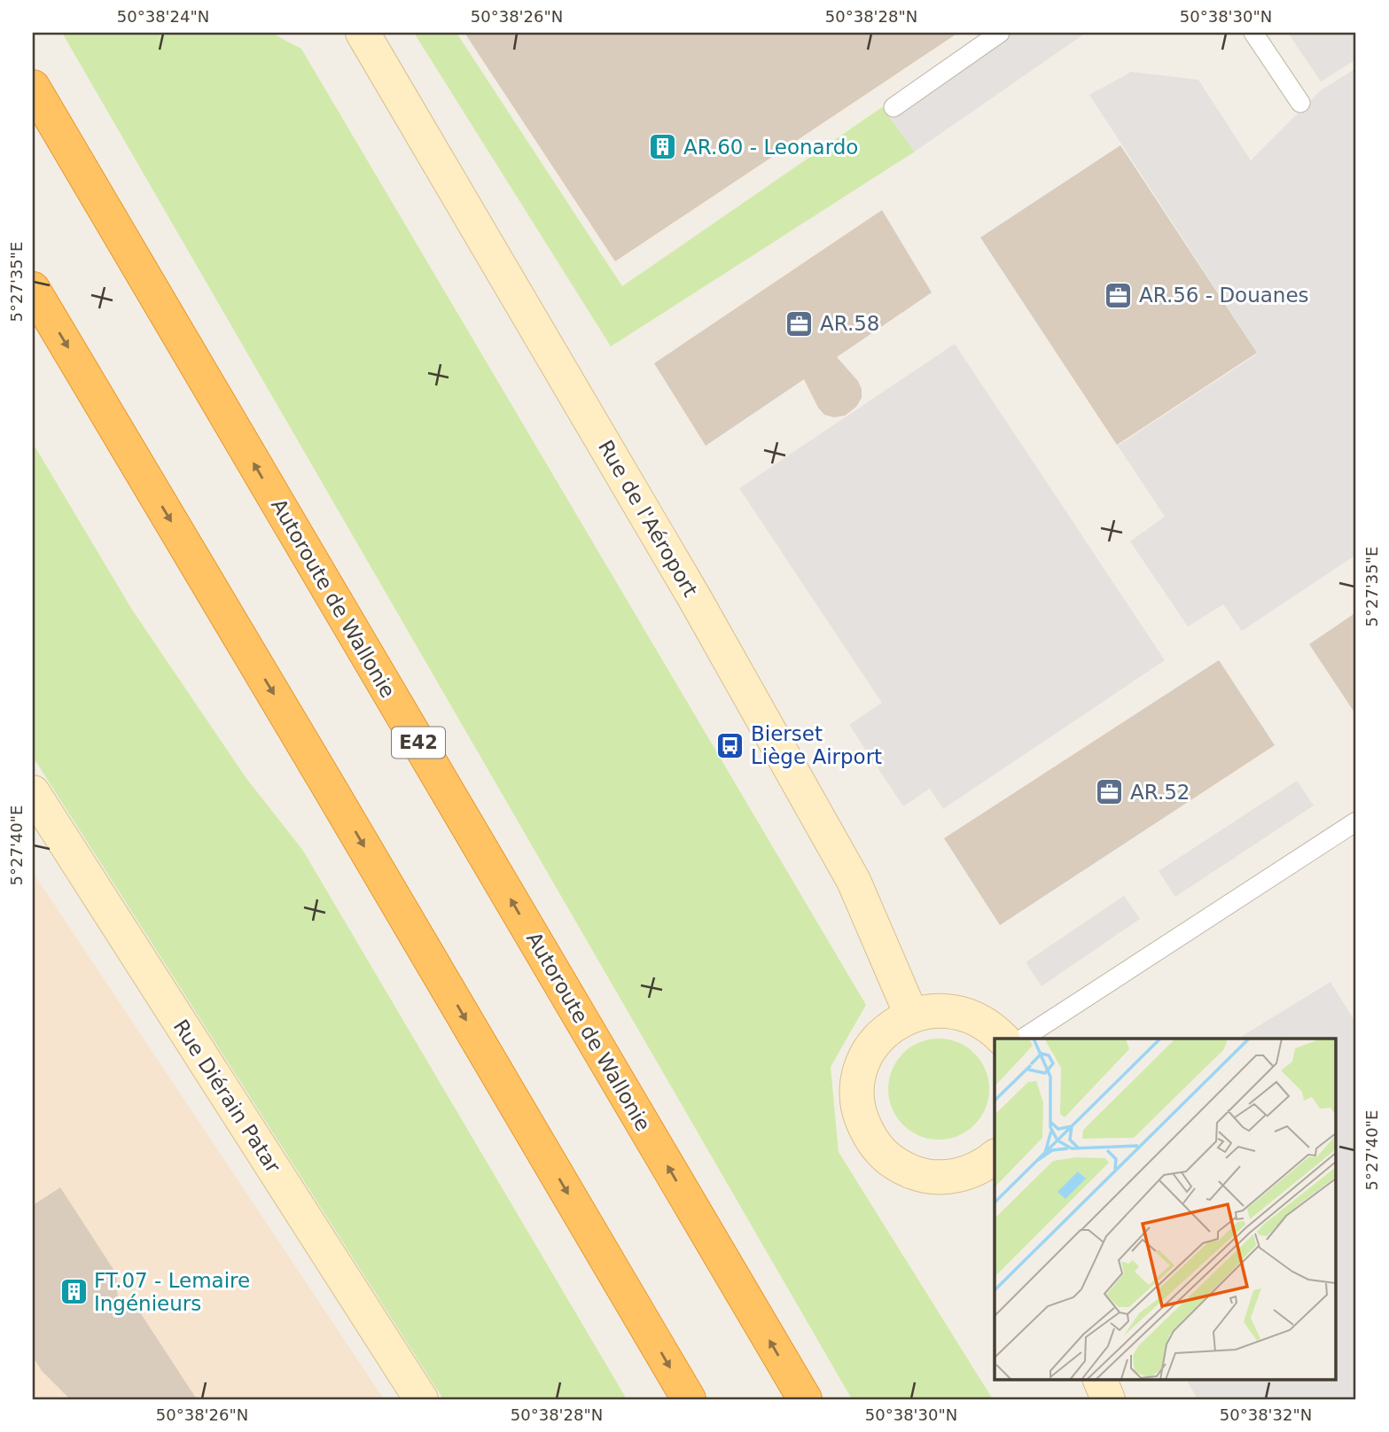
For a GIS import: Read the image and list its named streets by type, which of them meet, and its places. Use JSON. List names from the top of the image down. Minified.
{"streets":{"highway":["Autoroute de Wallonie","E42"],"street":["Rue de l'Aéroport","Rue Diérain Patar"]},"places":{"building":["AR.60 - Leonardo","FT.07 - Lemaire Ingénieurs"],"office":["AR.56 - Douanes","AR.58","AR.52"],"bus stop":["Bierset Liège Airport"]},"coordinates":["50°38'24\"N","50°38'26\"N","50°38'28\"N","50°38'30\"N","5°27'35\"E","5°27'40\"E","50°38'32\"N"]}
